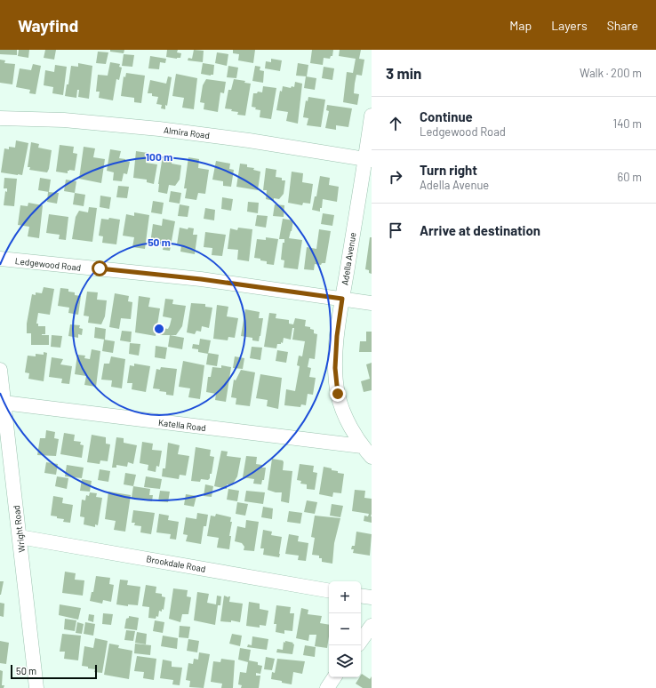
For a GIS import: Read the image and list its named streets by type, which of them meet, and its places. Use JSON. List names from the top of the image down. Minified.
{"streets":{"street":["Almira Road","Adella Avenue","Ledgewood Road","Katella Road","Wright Road","Brookdale Road"]},"crossings":[["Almira Road","Adella Avenue"],["Adella Avenue","Ledgewood Road"],["Adella Avenue","Katella Road"],["Katella Road","Wright Road"],["Wright Road","Brookdale Road"]],"scale_bar":"50 m","page":{"header":"Wayfind","nav":["Map","Layers","Share"],"heading":["3 min","Walk · 200 m"],"list":[["Continue","Ledgewood Road","140 m"],["Turn right","Adella Avenue","60 m"],"Arrive at destination"],"map_buttons":["+","−"],"scale":"50 m"},"rings":["100 m","50 m"]}
